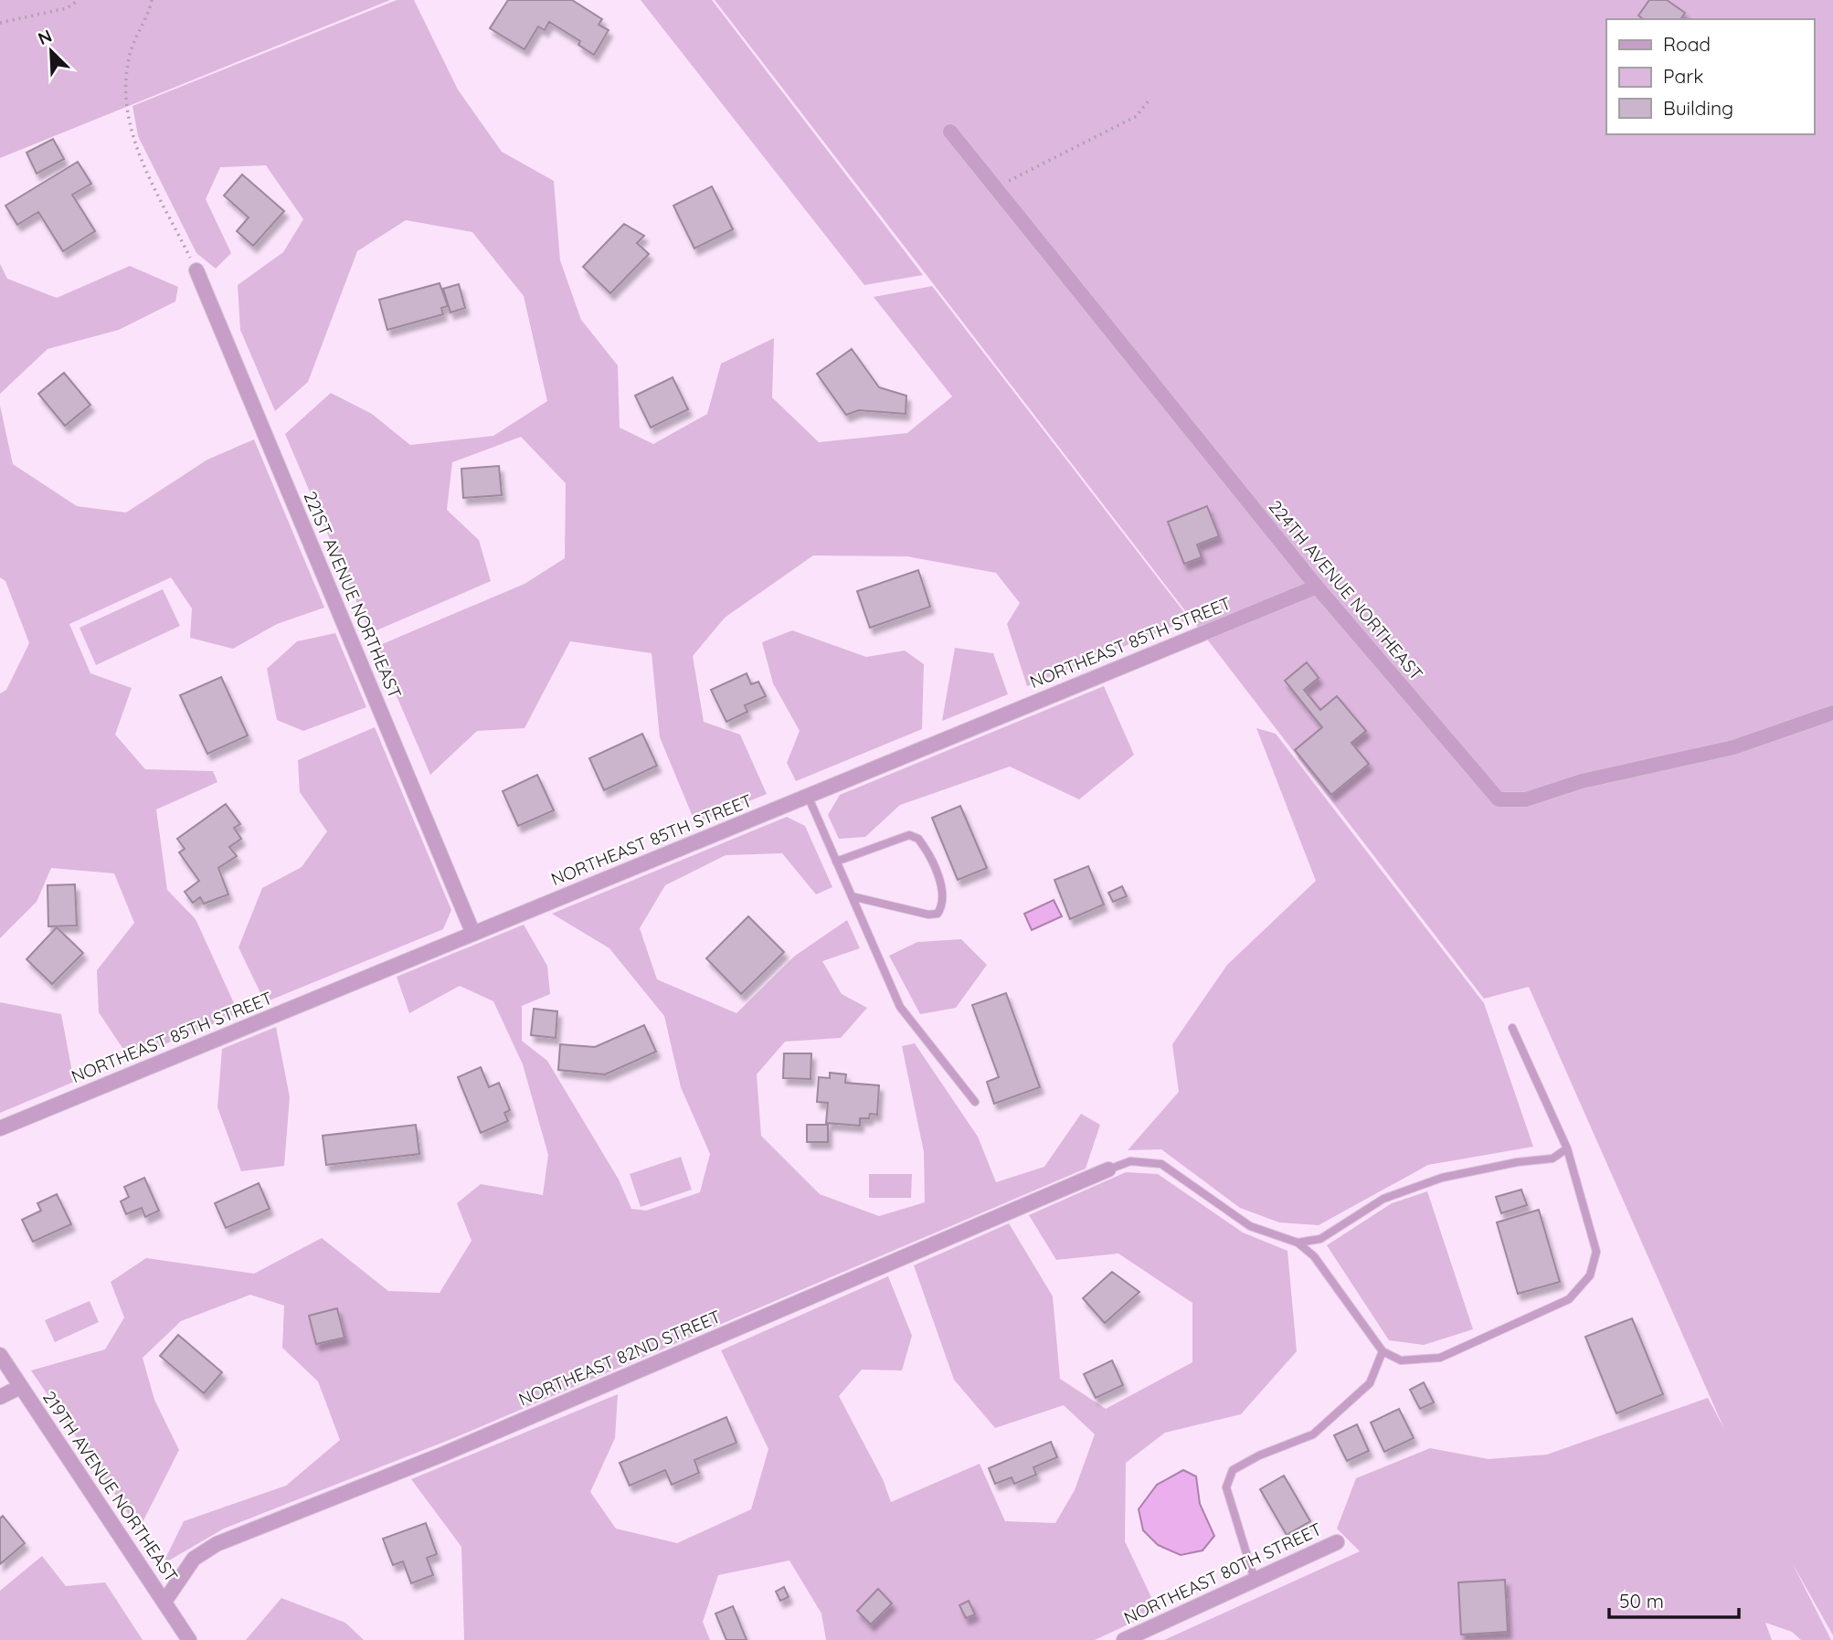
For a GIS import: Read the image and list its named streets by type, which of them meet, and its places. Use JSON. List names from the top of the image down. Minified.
{"streets":{"street":["224TH AVENUE NORTHEAST","221ST AVENUE NORTHEAST","NORTHEAST 85TH STREET","NORTHEAST 82ND STREET","219TH AVENUE NORTHEAST","NORTHEAST 80TH STREET"]},"crossings":[["224TH AVENUE NORTHEAST","NORTHEAST 85TH STREET"],["221ST AVENUE NORTHEAST","NORTHEAST 85TH STREET"],["NORTHEAST 82ND STREET","219TH AVENUE NORTHEAST"]],"legend":["Road","Park","Building"],"scale_bar":"50 m","north":"top left"}
